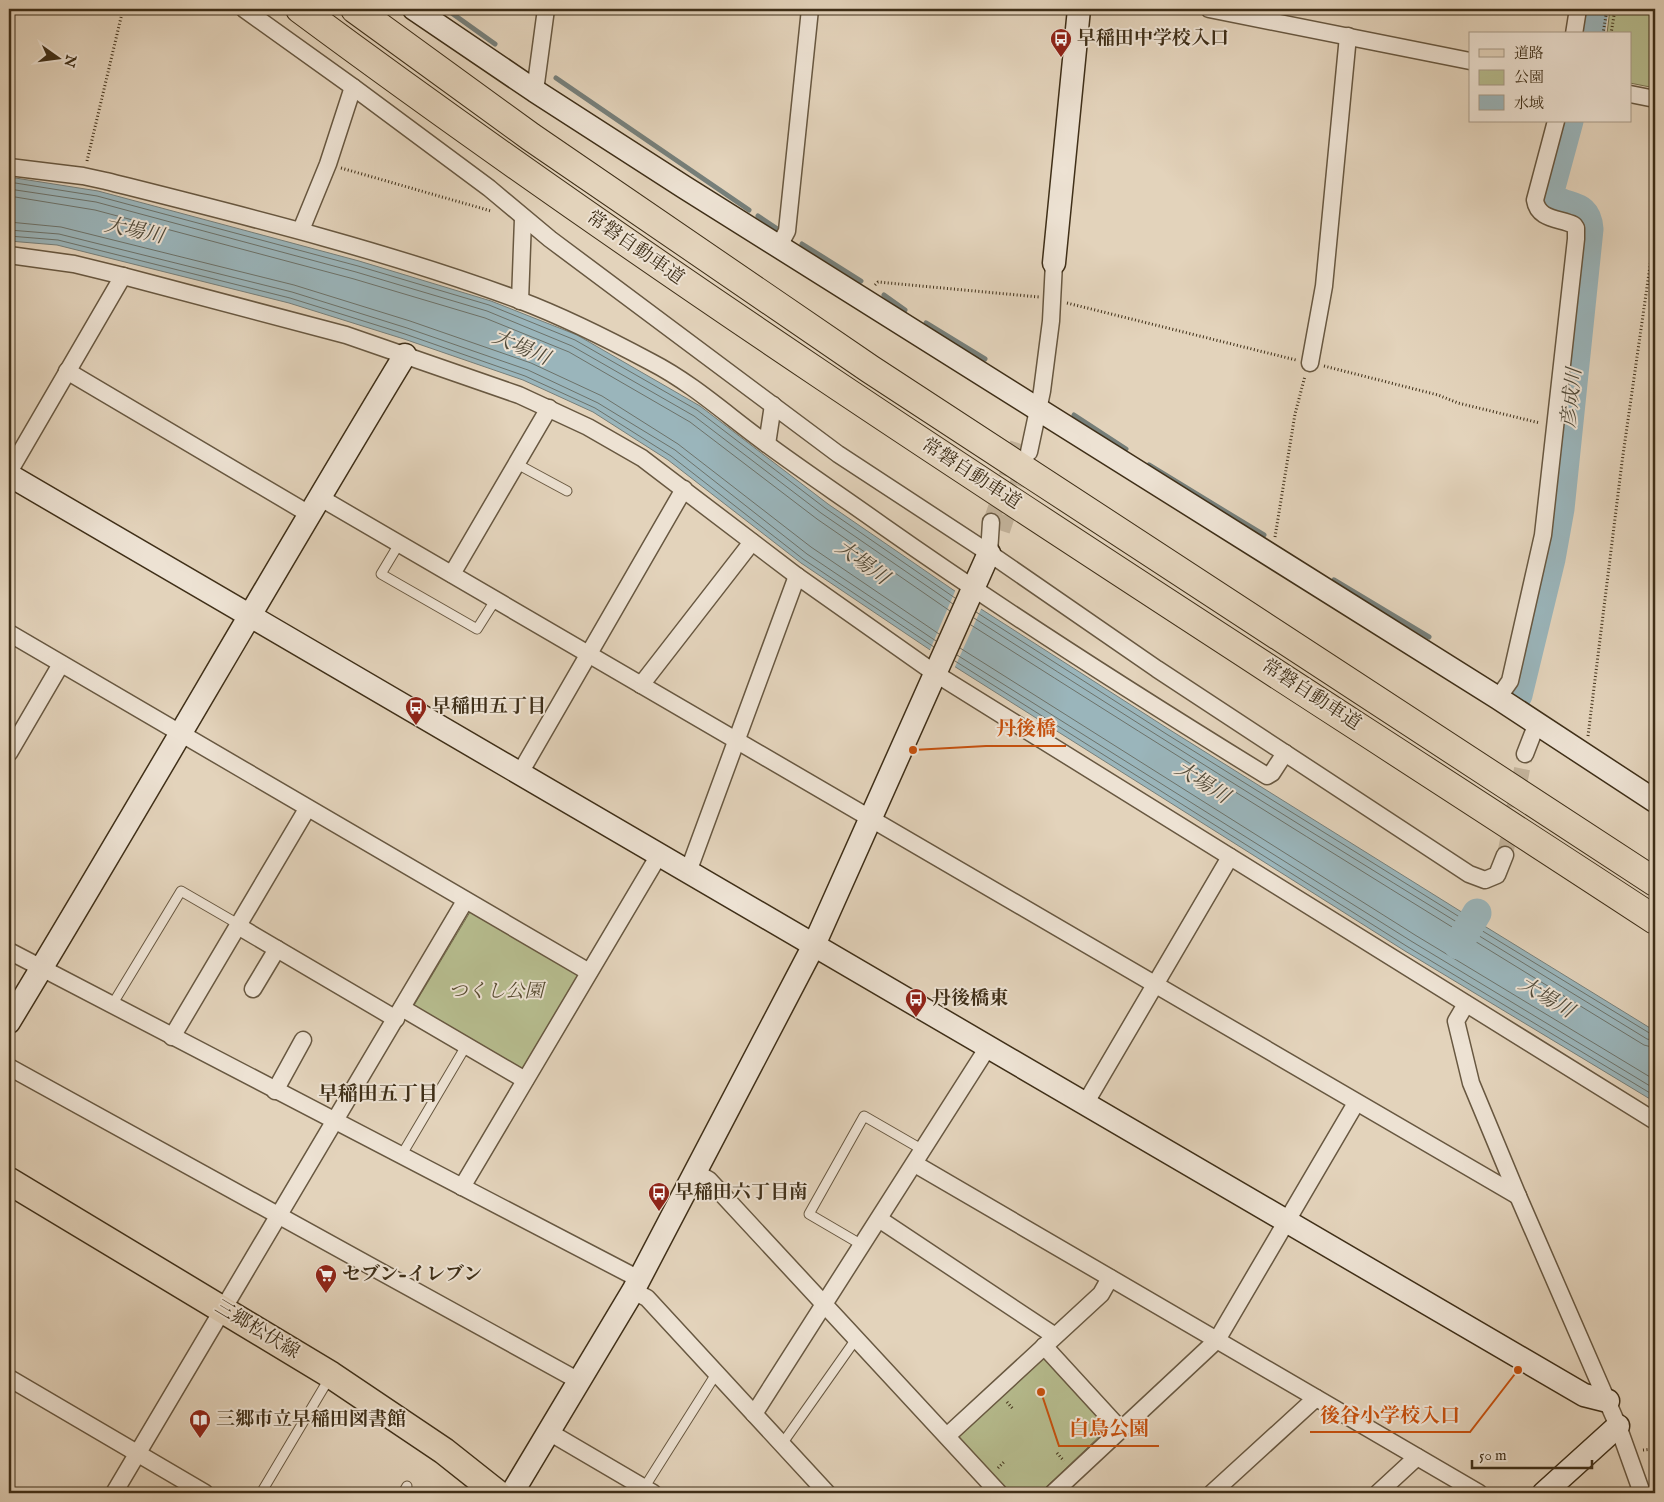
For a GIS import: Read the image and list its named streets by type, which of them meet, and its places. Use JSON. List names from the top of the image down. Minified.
{"streets":{"highway":["常磐自動車道"],"main road":["三郷松伏線"]},"districts":["早稲田五丁目"],"water":["大場川","彦成川"],"parks":["つくし公園"],"places":{"bus stop":["早稲田中学校入口","早稲田五丁目","丹後橋東","早稲田六丁目南"],"other":["丹後橋","後谷小学校入口","白鳥公園"],"supermarket":["セブン-イレブン"],"library":["三郷市立早稲田図書館"]},"legend":["道路","公園","水域"],"scale_bar":"50 m","north":"right"}
